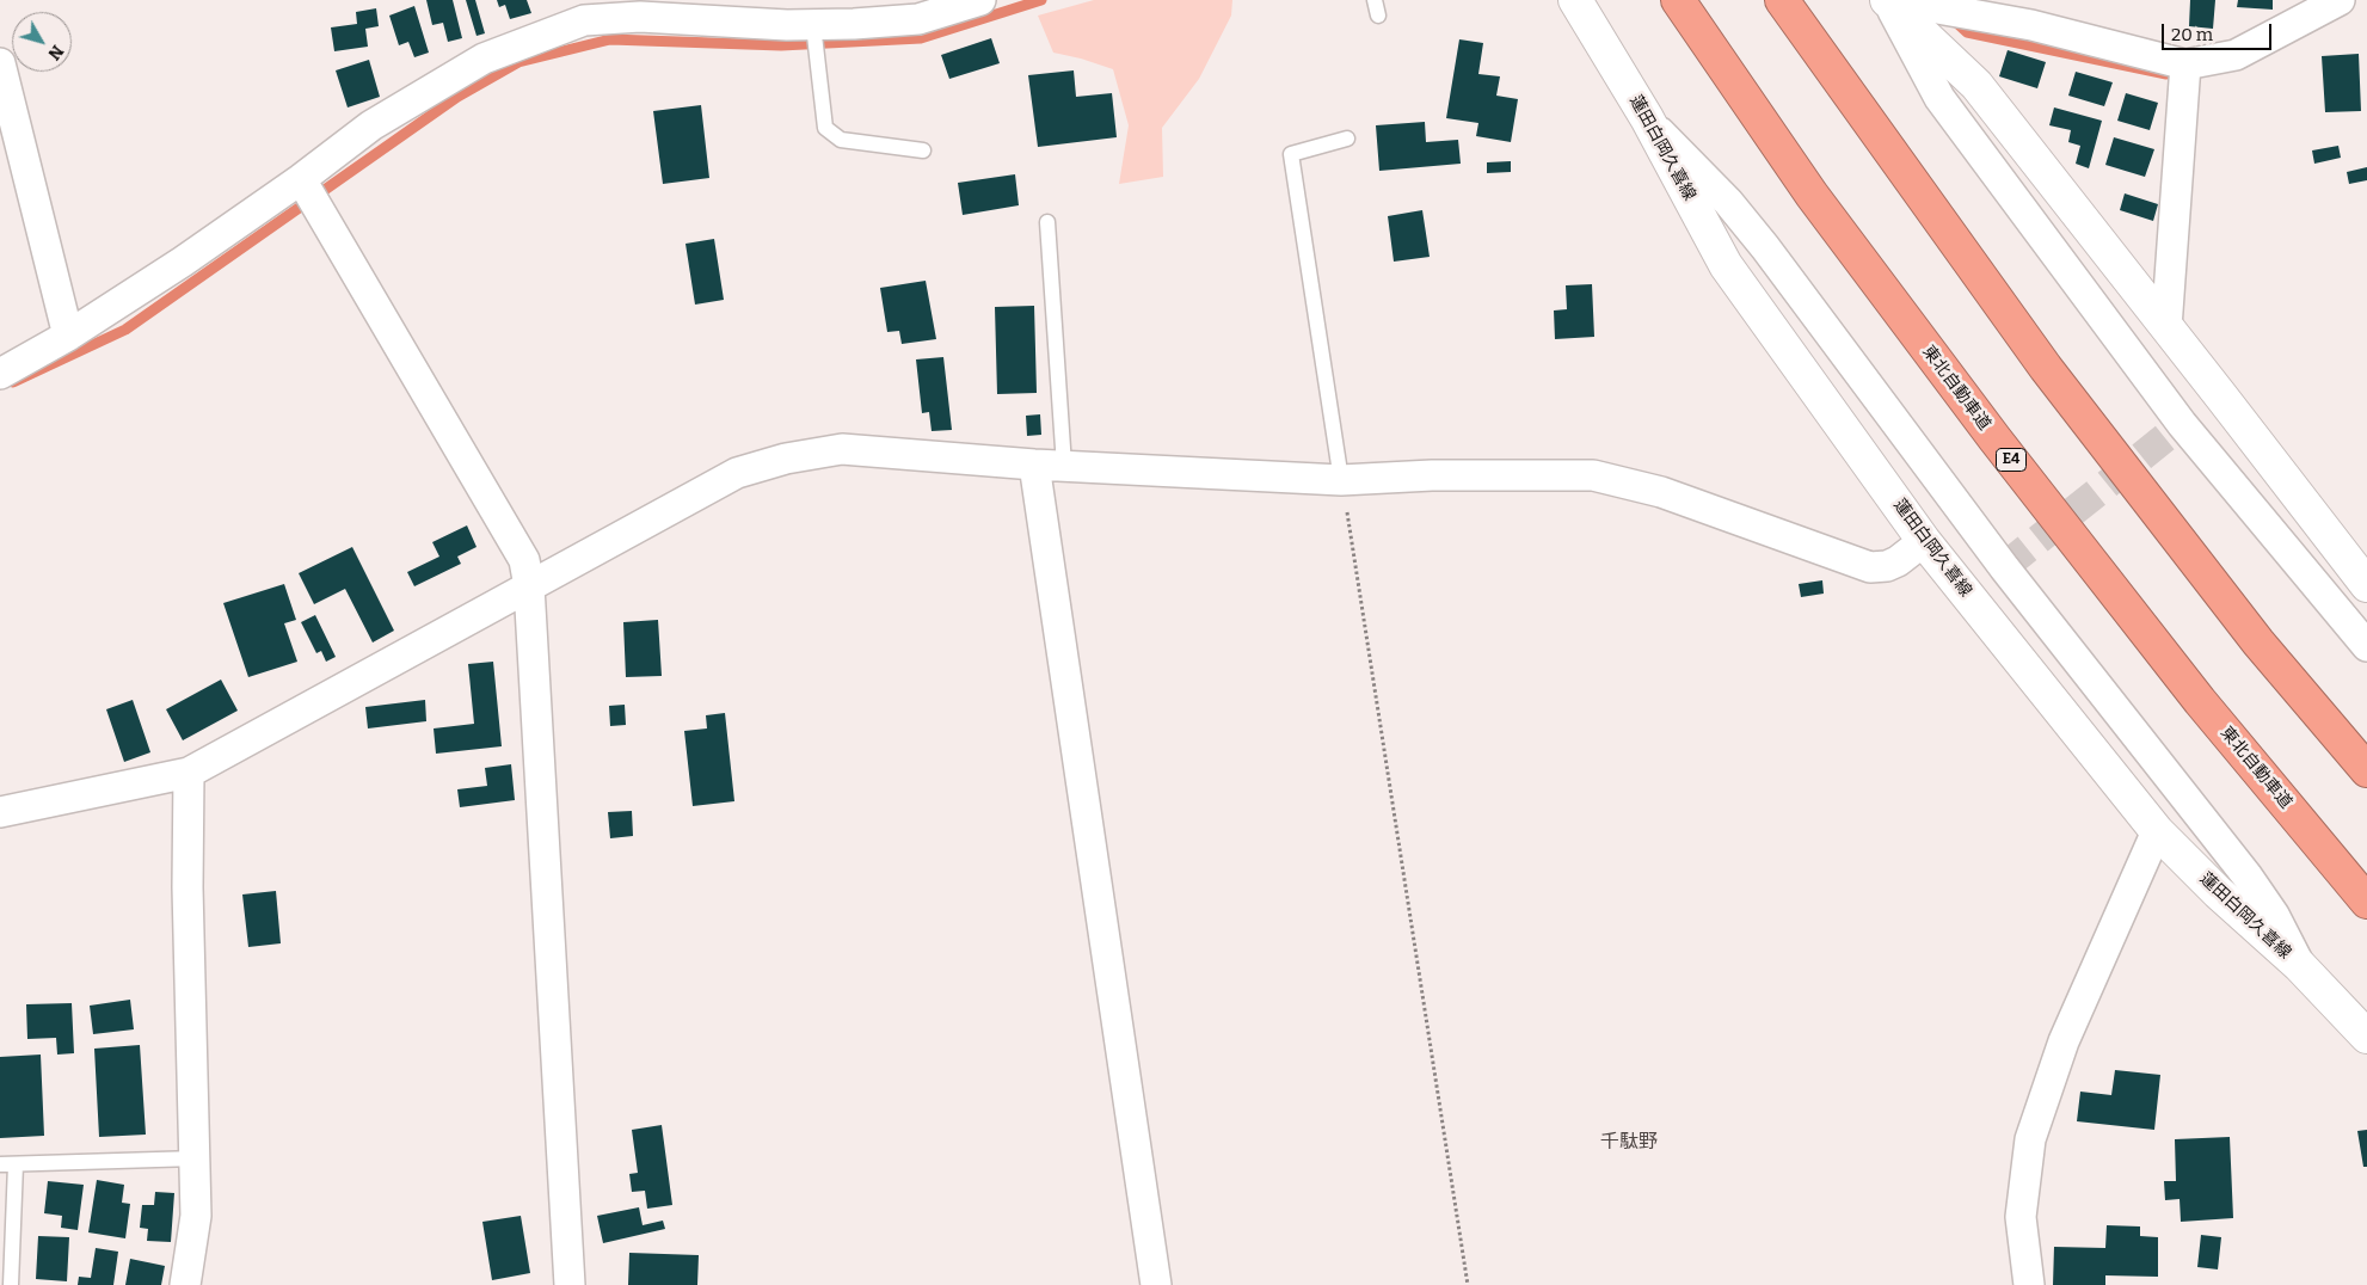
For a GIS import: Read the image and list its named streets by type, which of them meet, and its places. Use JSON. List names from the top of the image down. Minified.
{"streets":{"highway":["東北自動車道","E4"],"main road":["蓮田白岡久喜線"]},"districts":["千駄野"],"scale_bar":"20 m","north":"bottom right"}
